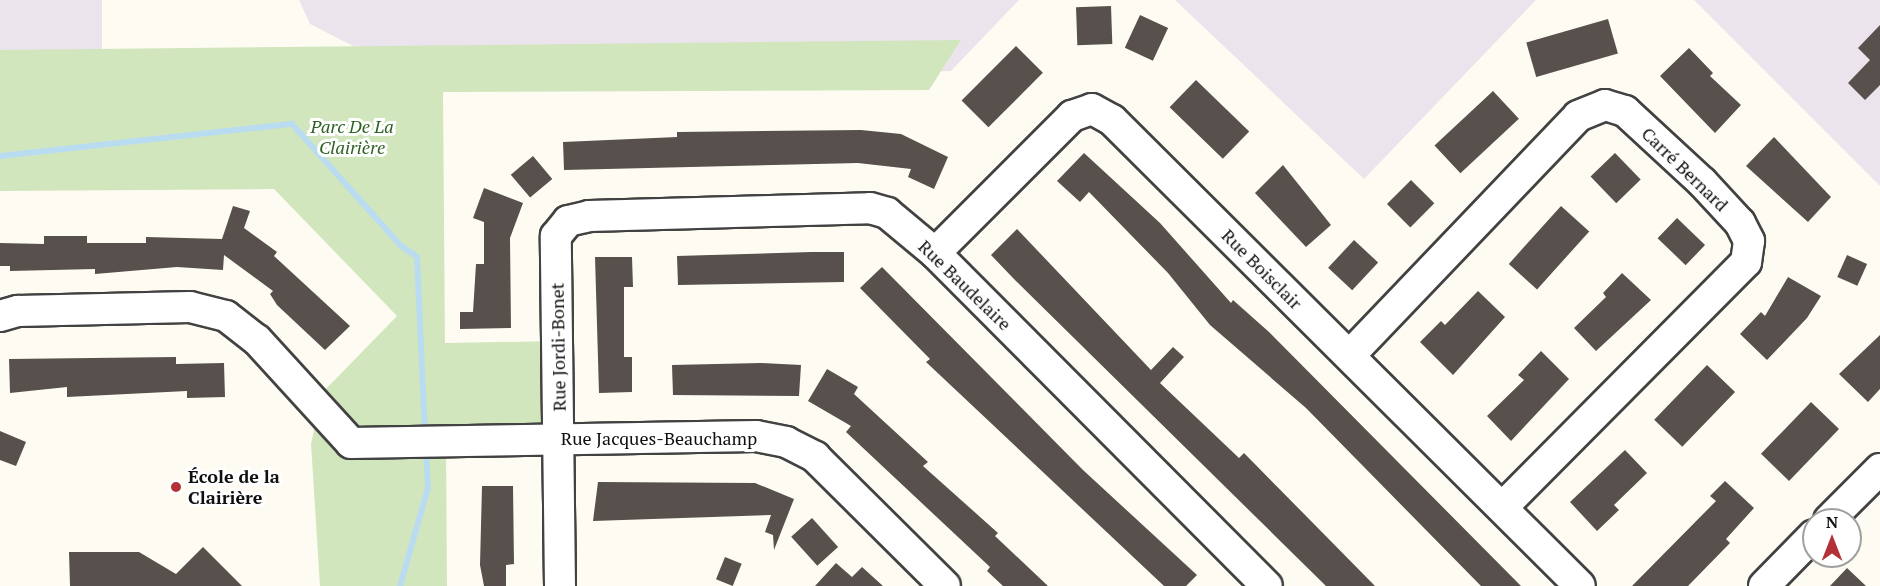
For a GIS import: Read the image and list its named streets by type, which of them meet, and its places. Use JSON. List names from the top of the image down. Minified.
{"streets":{"street":["Carré Bernard","Rue Boisclair","Rue Baudelaire","Rue Jordi-Bonet","Rue Jacques-Beauchamp"]},"crossings":[["Carré Bernard","Rue Boisclair"],["Rue Boisclair","Rue Baudelaire"],["Rue Baudelaire","Rue Jordi-Bonet"],["Rue Jordi-Bonet","Rue Jacques-Beauchamp"]],"parks":["Parc De La Clairière"],"places":["École de la Clairière"],"north":"top"}
